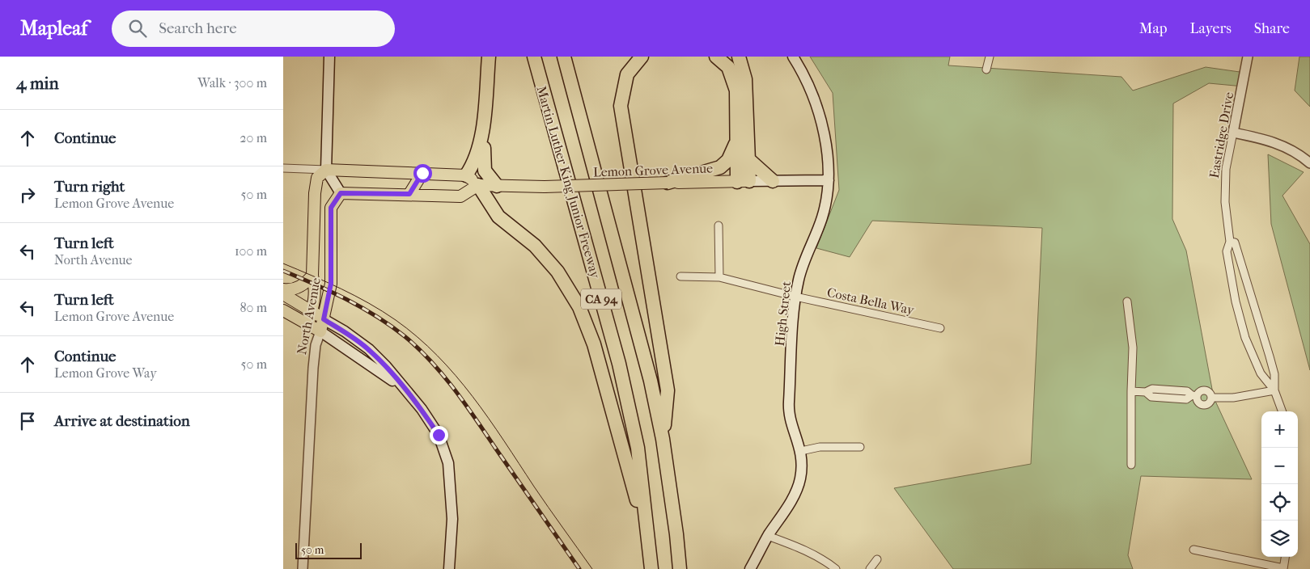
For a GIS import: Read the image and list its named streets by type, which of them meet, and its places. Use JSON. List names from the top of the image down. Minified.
{"streets":{"highway":["Martin Luther King Junior Freeway","CA 94"],"main road":["Lemon Grove Avenue","High Street","North Avenue"],"street":["Eastridge Drive","Costa Bella Way"]},"crossings":[["Lemon Grove Avenue","High Street"],["Costa Bella Way","High Street"]],"scale_bar":"50 m","page":{"header":"Mapleaf","search":"Search here","nav":["Map","Layers","Share"],"heading":["4 min","Walk · 300 m"],"list":[["Continue","20 m"],["Turn right","Lemon Grove Avenue","50 m"],["Turn left","North Avenue","100 m"],["Turn left","Lemon Grove Avenue","80 m"],["Continue","Lemon Grove Way","50 m"],"Arrive at destination"],"map_buttons":["+","−"],"scale":"50 m"}}
